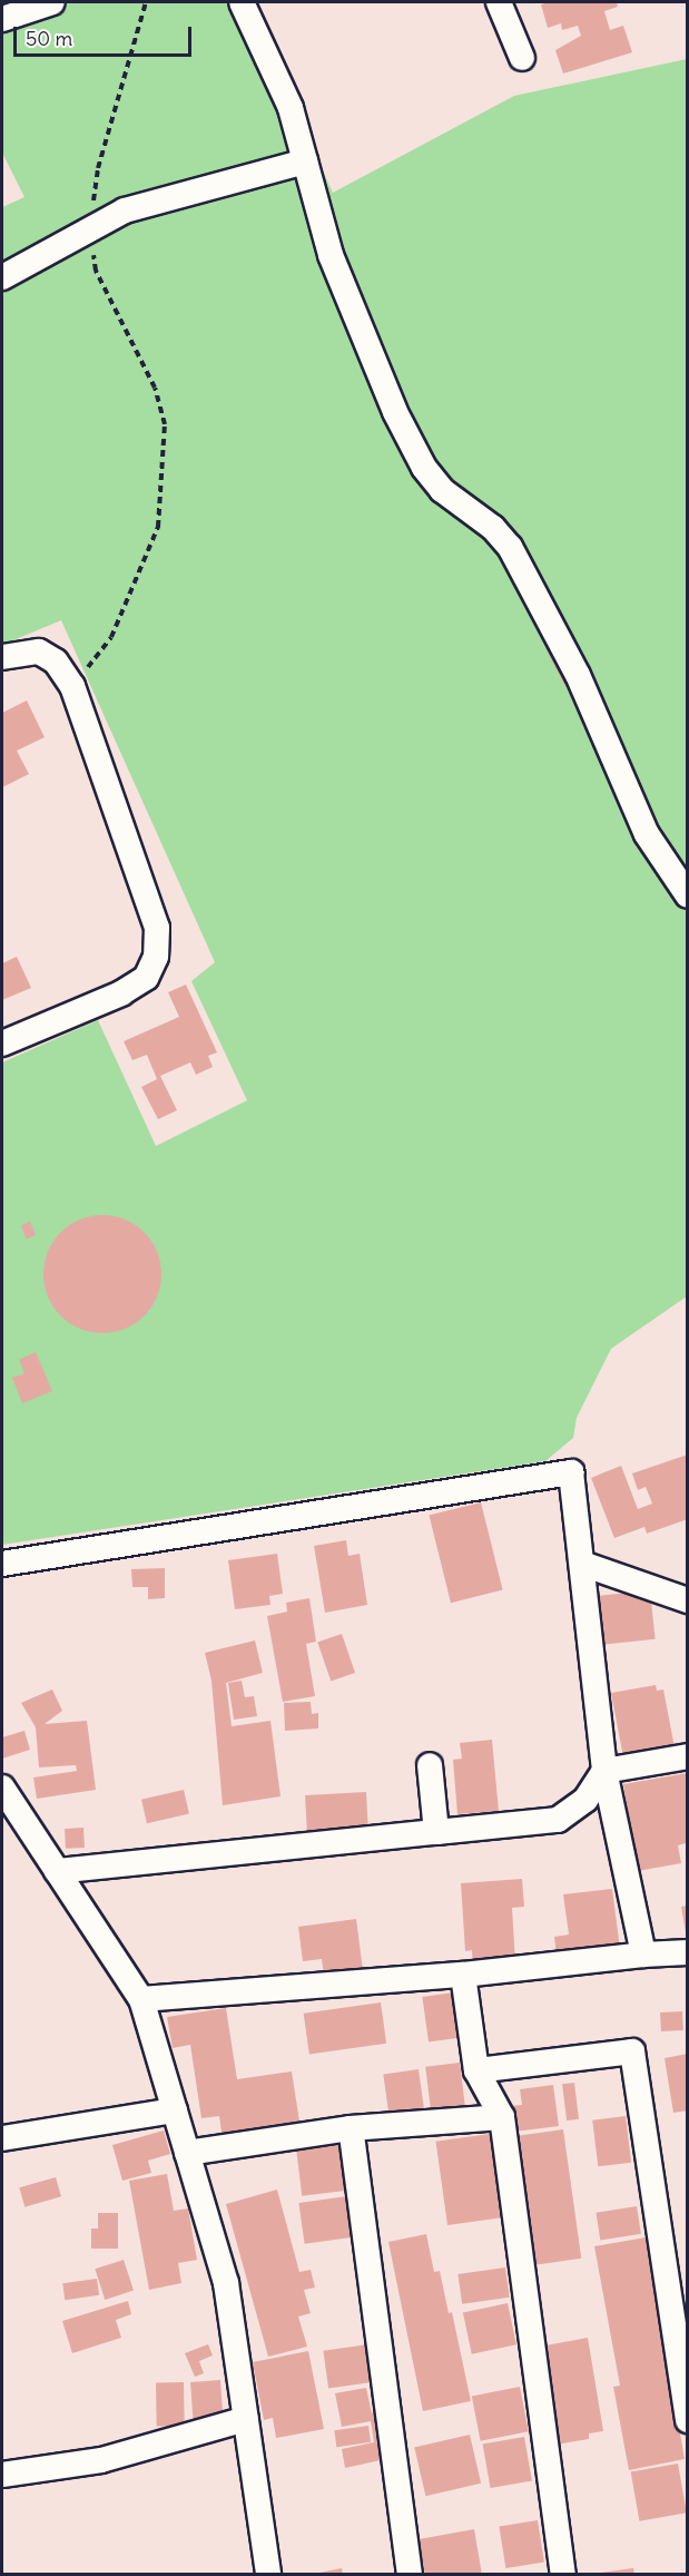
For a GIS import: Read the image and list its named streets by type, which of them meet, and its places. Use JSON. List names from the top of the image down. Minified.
{"scale_bar":"50 m"}
